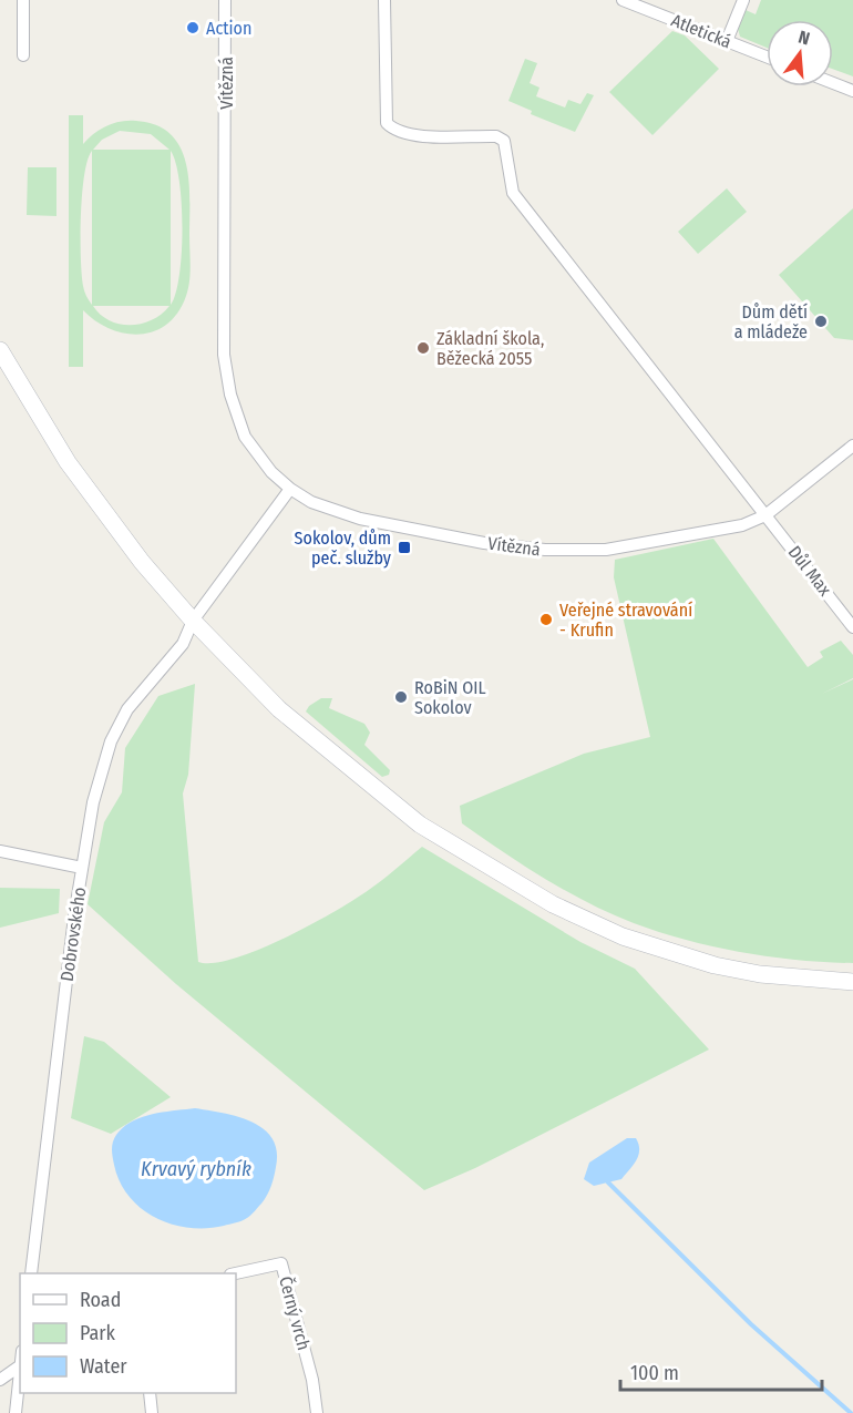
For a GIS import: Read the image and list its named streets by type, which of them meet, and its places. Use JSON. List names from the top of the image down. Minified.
{"streets":{"street":["Atletická","Vítězná","Důl Max","Dobrovského","Černý vrch"]},"crossings":[["Vítězná","Důl Max"],["Vítězná","Dobrovského"]],"water":["Krvavý rybník"],"places":{"other":["Action","Dům dětí a mládeže","Základní škola, Běžecká 2055","Veřejné stravování - Krufin","RoBiN OIL Sokolov"],"transit":["Sokolov, dům peč. služby"]},"legend":["Road","Park","Water"],"scale_bar":"100 m","north":"top"}
